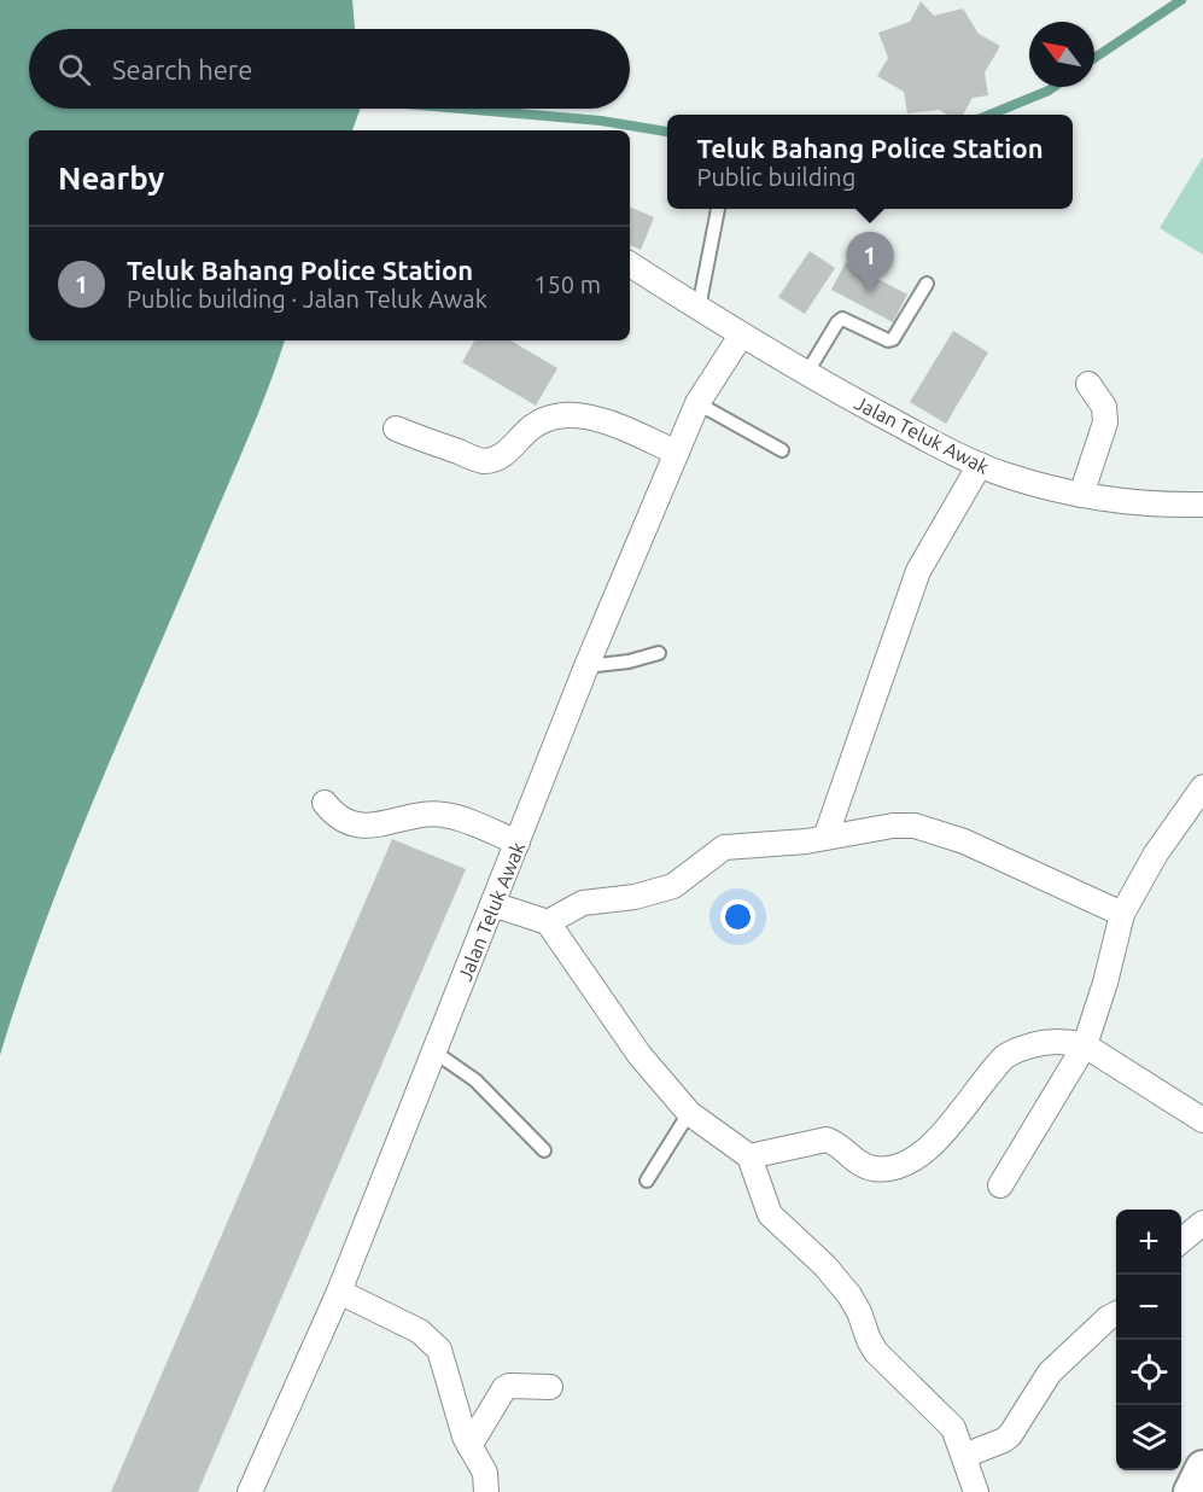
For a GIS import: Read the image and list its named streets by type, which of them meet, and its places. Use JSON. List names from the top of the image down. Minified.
{"streets":{"street":["Jalan Teluk Awak"]},"north":"top left","page":{"search":"Search here","popup":["Teluk Bahang Police Station","Public building"],"heading":"Nearby","list":[{"mark":"1","name":"Teluk Bahang Police Station","note":"Public building · Jalan Teluk Awak","value":"150 m"}],"pins":"1","map_buttons":["+","−"]}}
